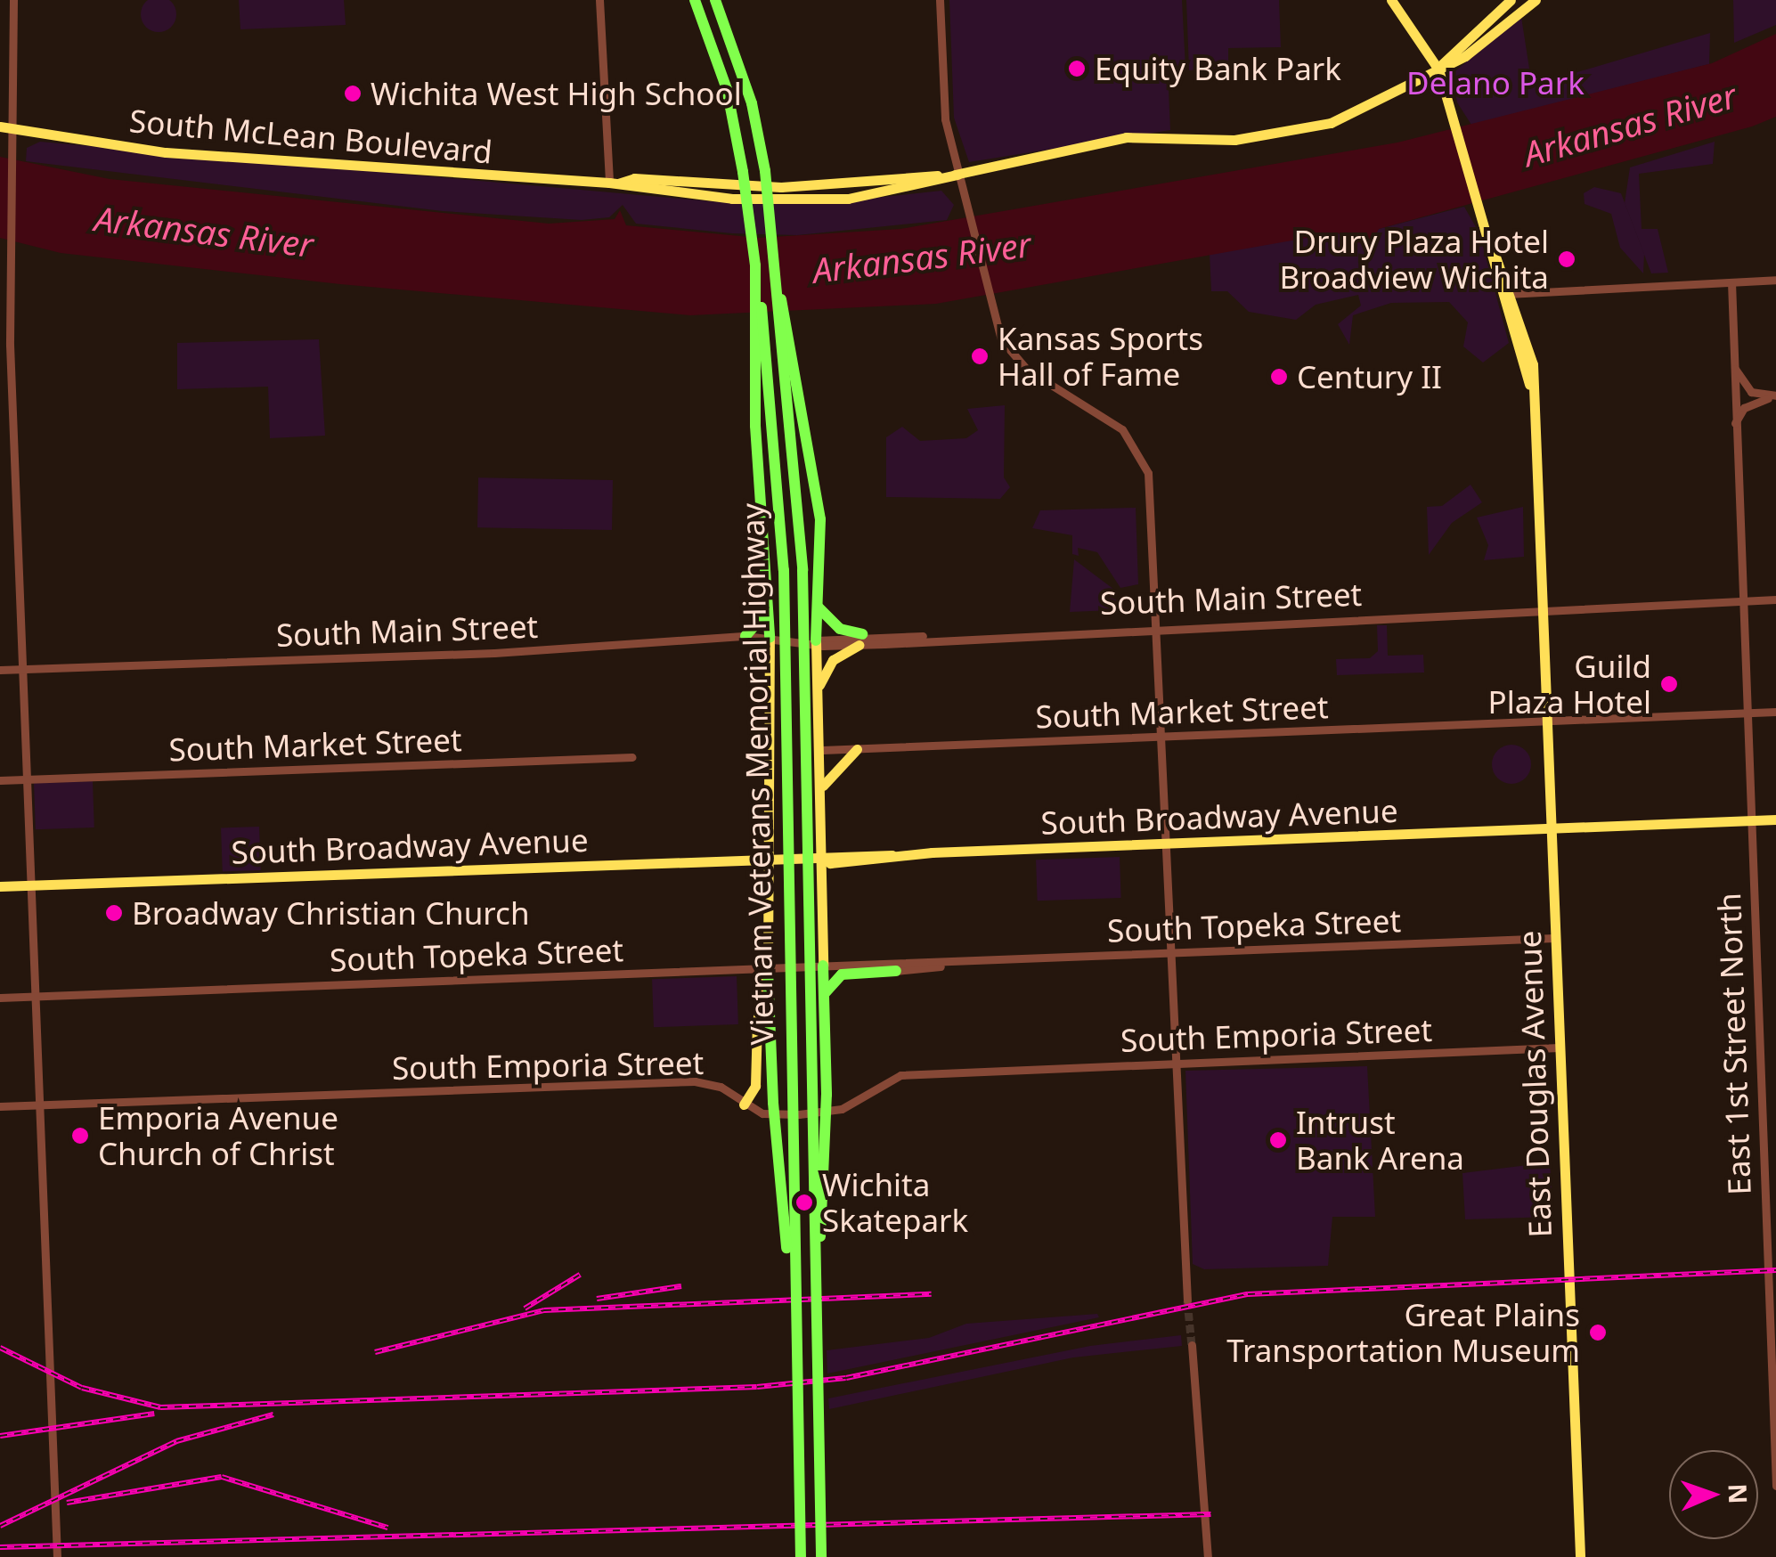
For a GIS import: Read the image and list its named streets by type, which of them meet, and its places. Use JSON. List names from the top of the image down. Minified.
{"streets":{"highway":["Vietnam Veterans Memorial Highway"],"main road":["South McLean Boulevard","South Broadway Avenue","East Douglas Avenue"],"street":["South Main Street","South Market Street","South Topeka Street","South Emporia Street","East 1st Street North"]},"crossings":[["South McLean Boulevard","East Douglas Avenue"],["South Main Street","East 1st Street North"],["South Main Street","East Douglas Avenue"],["South Market Street","East 1st Street North"],["South Market Street","East Douglas Avenue"],["South Broadway Avenue","East 1st Street North"],["South Broadway Avenue","East Douglas Avenue"],["South Topeka Street","East Douglas Avenue"],["South Emporia Street","East Douglas Avenue"]],"water":["Arkansas River"],"parks":["Delano Park"],"places":["Equity Bank Park","Wichita West High School","Drury Plaza Hotel Broadview Wichita","Kansas Sports Hall of Fame","Century II","Guild Plaza Hotel","Broadway Christian Church","Emporia Avenue Church of Christ","Intrust Bank Arena","Wichita Skatepark","Great Plains Transportation Museum"],"north":"right"}
